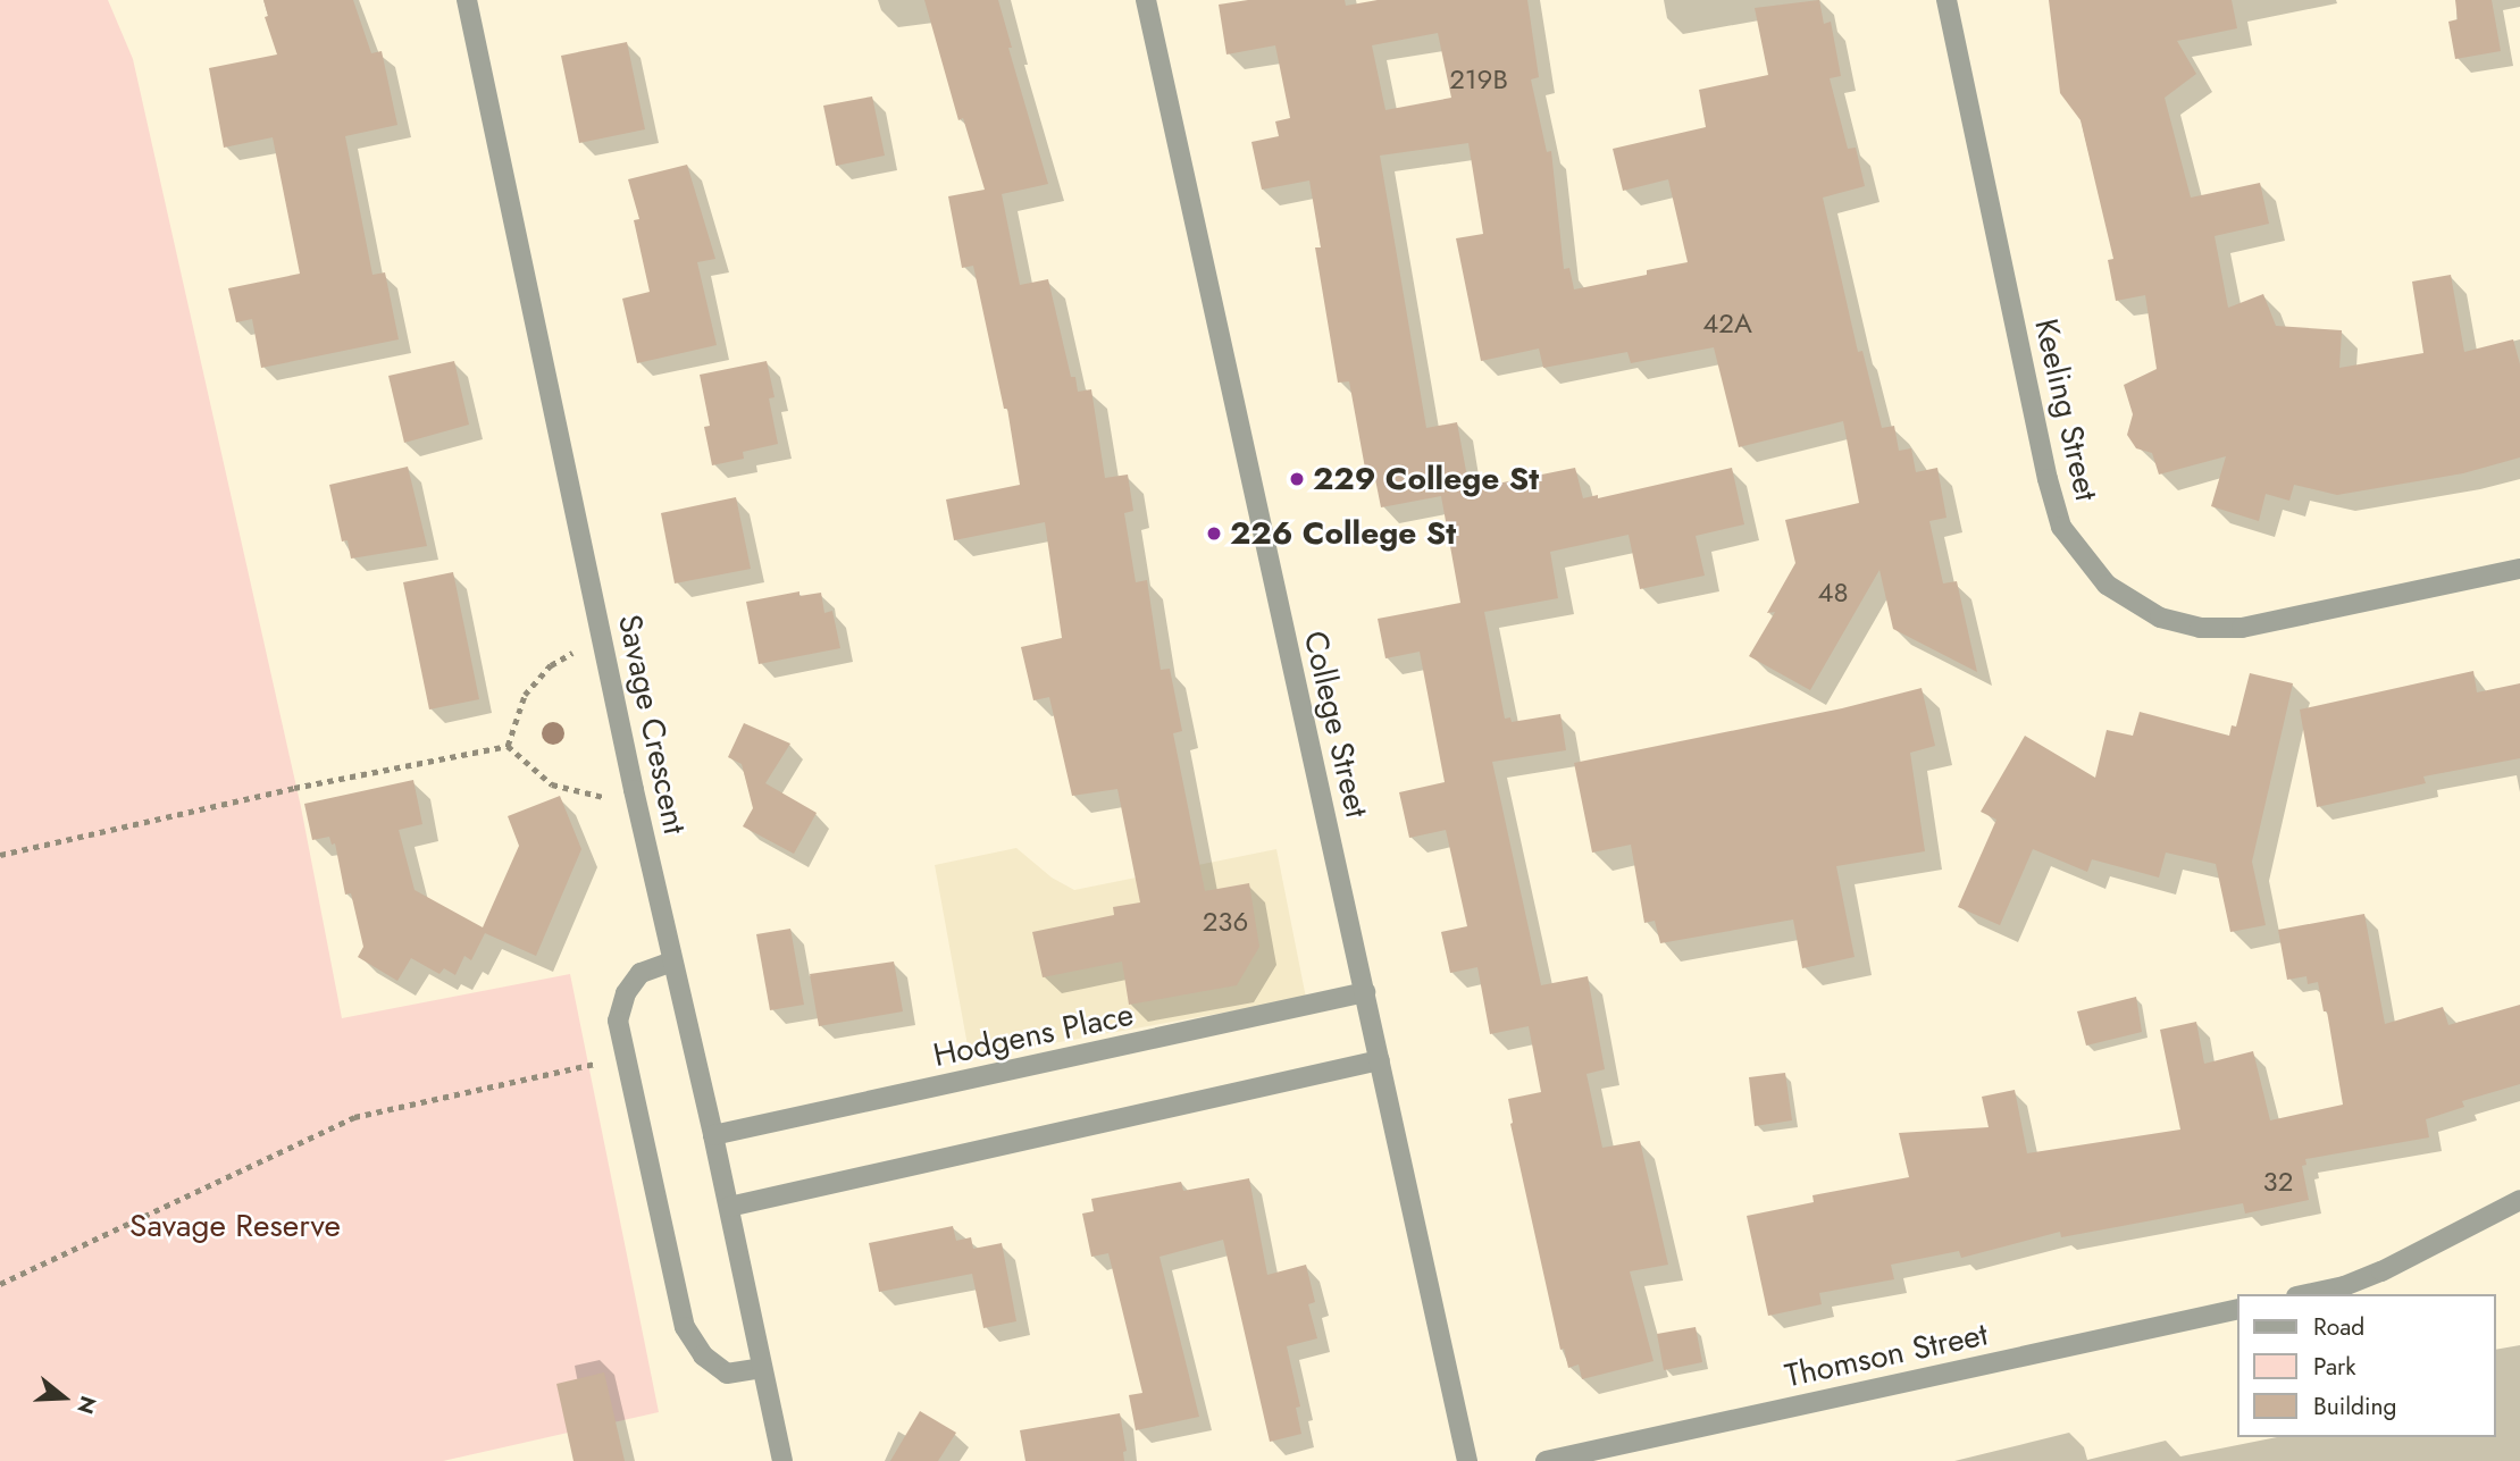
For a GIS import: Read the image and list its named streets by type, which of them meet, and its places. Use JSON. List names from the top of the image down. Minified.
{"streets":{"street":["Keeling Street","Savage Crescent","College Street","Hodgens Place","Thomson Street"]},"crossings":[["Savage Crescent","Hodgens Place"],["College Street","Hodgens Place"]],"parks":["Savage Reserve"],"places":["229 College St","226 College St"],"house_numbers":["219B","42A","48","236","32"],"legend":["Road","Park","Building"],"north":"right"}
